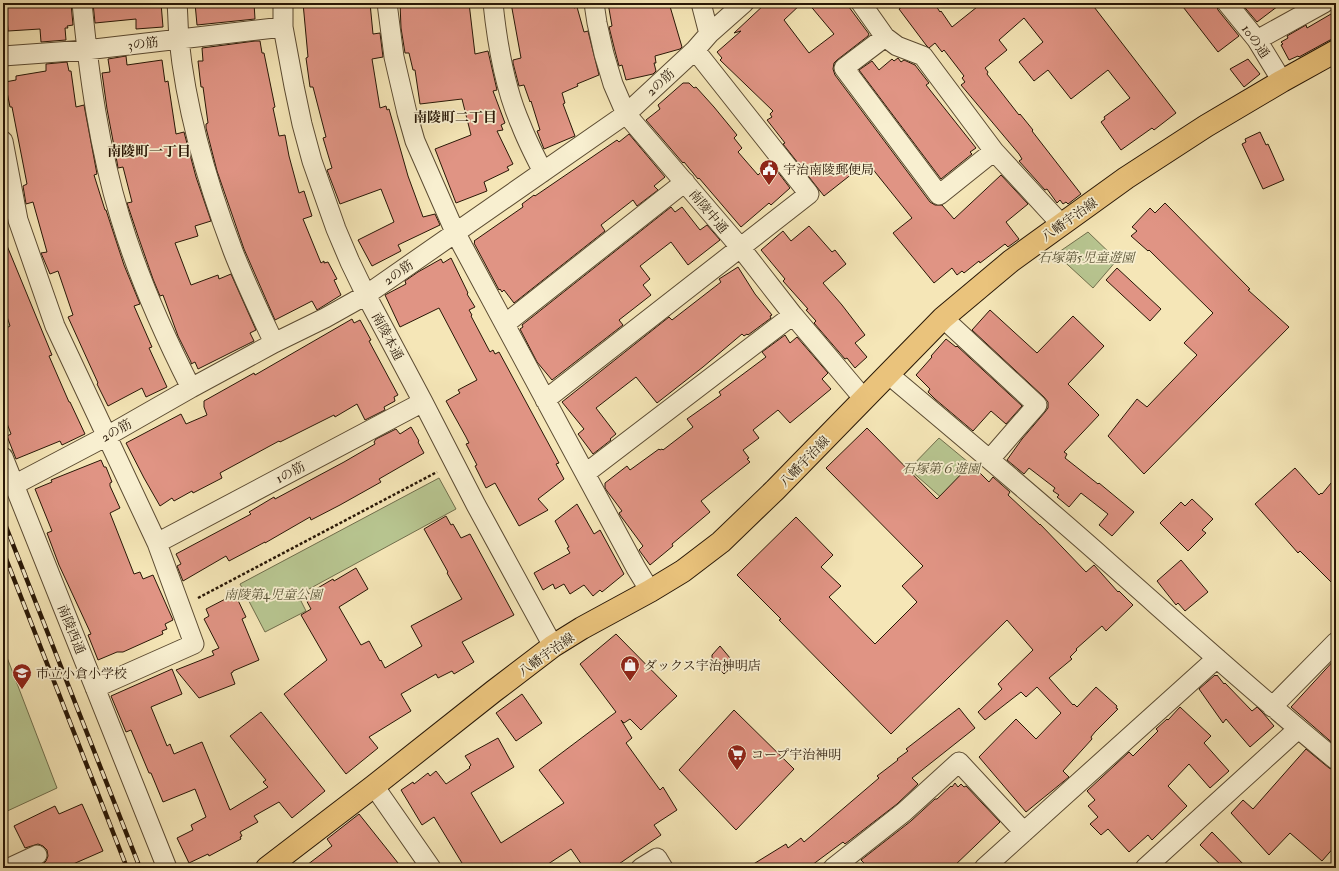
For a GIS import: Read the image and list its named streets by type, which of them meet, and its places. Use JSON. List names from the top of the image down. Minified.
{"streets":{"main road":["八幡宇治線"],"street":["10の通","3の筋","2の筋","南陵中通","南陵本通","1の筋","南陵西通"]},"crossings":[["10の通","八幡宇治線"],["3の筋","南陵本通"],["2の筋","南陵中通"],["2の筋","南陵本通"],["2の筋","南陵西通"],["南陵中通","八幡宇治線"],["八幡宇治線","南陵本通"],["南陵本通","1の筋"]],"districts":["南陵町二丁目","南陵町一丁目"],"parks":["石塚第5児童遊園","石塚第６遊園","南陵第4児童公園"],"places":{"public building":["宇治南陵郵便局"],"shop":["ダックス宇治神明店"],"school or university":["市立小倉小学校"],"supermarket":["コープ宇治神明"]}}
